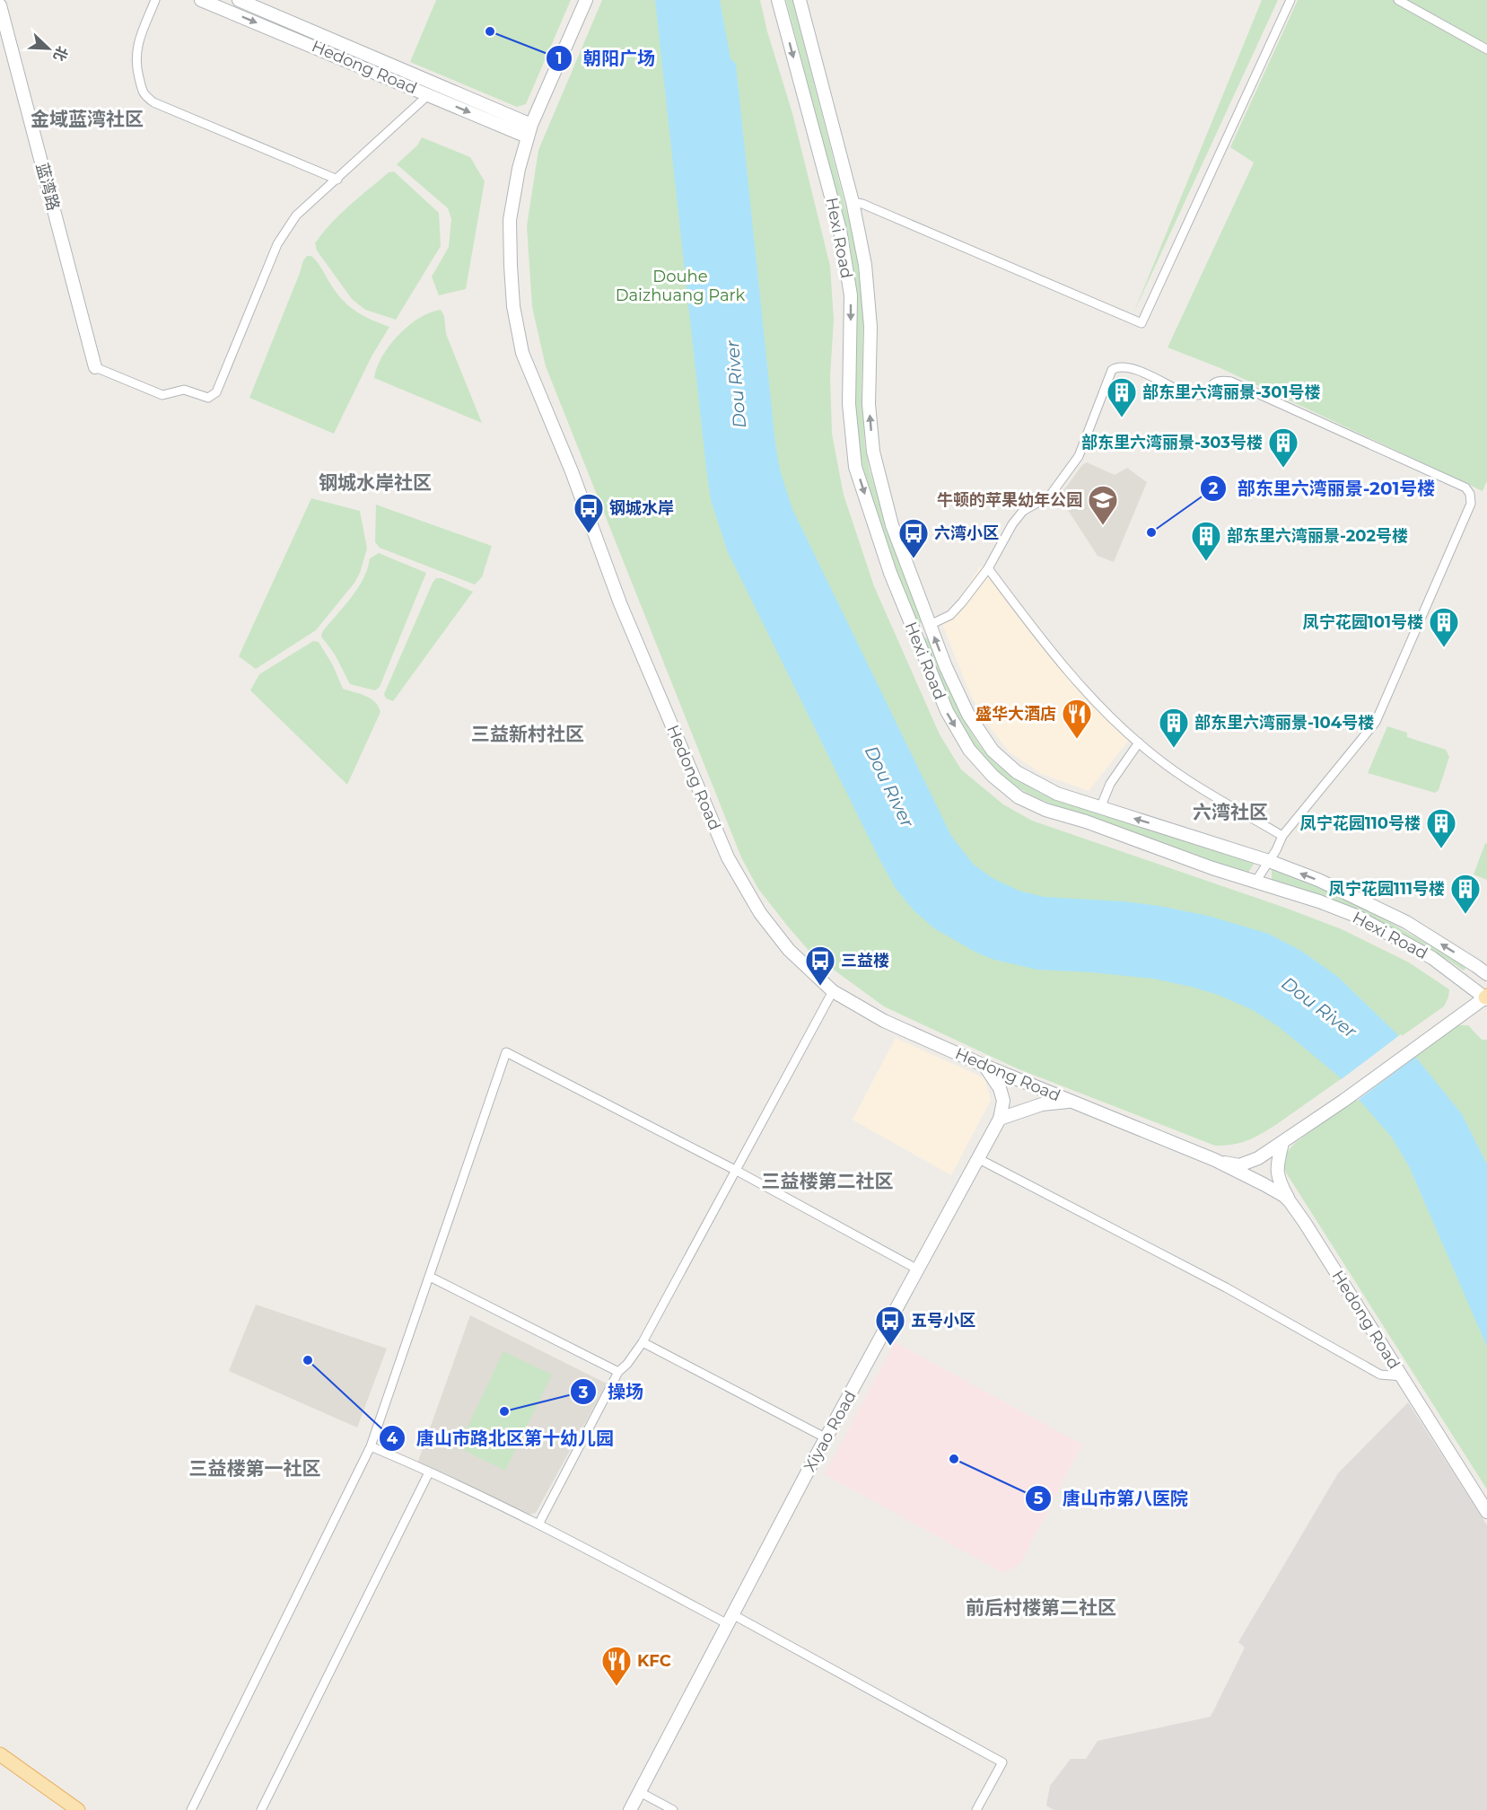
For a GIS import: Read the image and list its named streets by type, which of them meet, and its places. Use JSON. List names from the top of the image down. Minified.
{"streets":{"street":["Hedong Road","蓝湾路","Hexi Road","Xiyao Road"]},"crossings":[["Hedong Road","Hexi Road"]],"districts":["金域蓝湾社区","钢城水岸社区","三益新村社区","六湾社区","三益楼第二社区","三益楼第一社区","前后村楼第二社区"],"water":["Dou River"],"parks":["Douhe Daizhuang Park"],"places":{"other":["朝阳广场","部东里六湾丽景-201号楼","唐山市路北区第十幼儿园","操场","唐山市第八医院"],"building":["部东里六湾丽景-301号楼","部东里六湾丽景-303号楼","部东里六湾丽景-202号楼","凤宁花园101号楼","部东里六湾丽景-104号楼","凤宁花园110号楼","凤宁花园111号楼"],"school or university":["牛顿的苹果幼年公园"],"bus stop":["钢城水岸","六湾小区","三益楼","五号小区"],"restaurant":["盛华大酒店","KFC"]},"north":"bottom right"}
